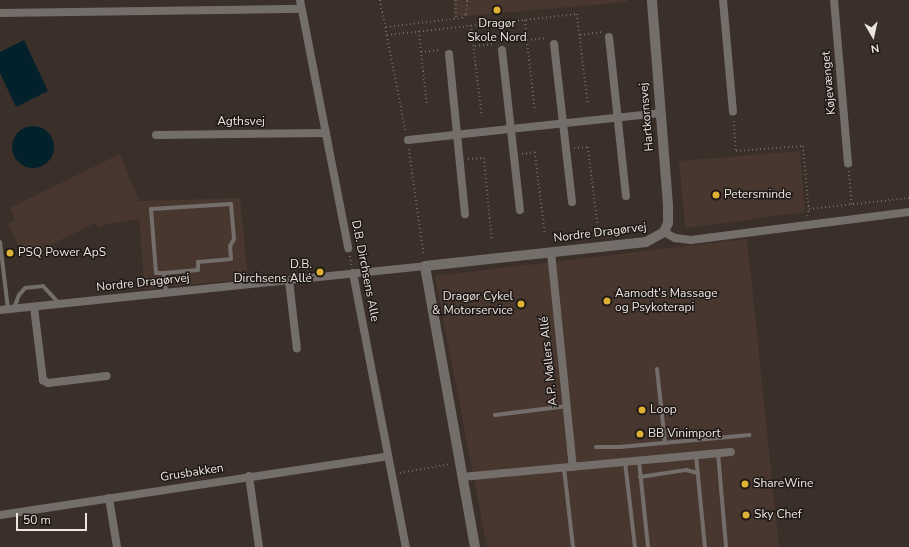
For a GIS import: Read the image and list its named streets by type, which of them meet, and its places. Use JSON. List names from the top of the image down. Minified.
{"streets":{"street":["Køjevænget","Hartkornsvej","Agthsvej","Nordre Dragørvej","D.B. Dirchsens Alle","A.P. Møllers Allé","Grusbakken"]},"crossings":[["Hartkornsvej","Nordre Dragørvej"],["Agthsvej","D.B. Dirchsens Alle"],["Nordre Dragørvej","D.B. Dirchsens Alle"],["Nordre Dragørvej","A.P. Møllers Allé"],["D.B. Dirchsens Alle","Grusbakken"]],"places":["Dragør Skole Nord","Petersminde","PSQ Power ApS","D.B. Dirchsens Allé","Aamodt's Massage og Psykoterapi","Dragør Cykel & Motorservice","Loop","BB Vinimport","ShareWine","Sky Chef"],"scale_bar":"50 m","north":"bottom"}
